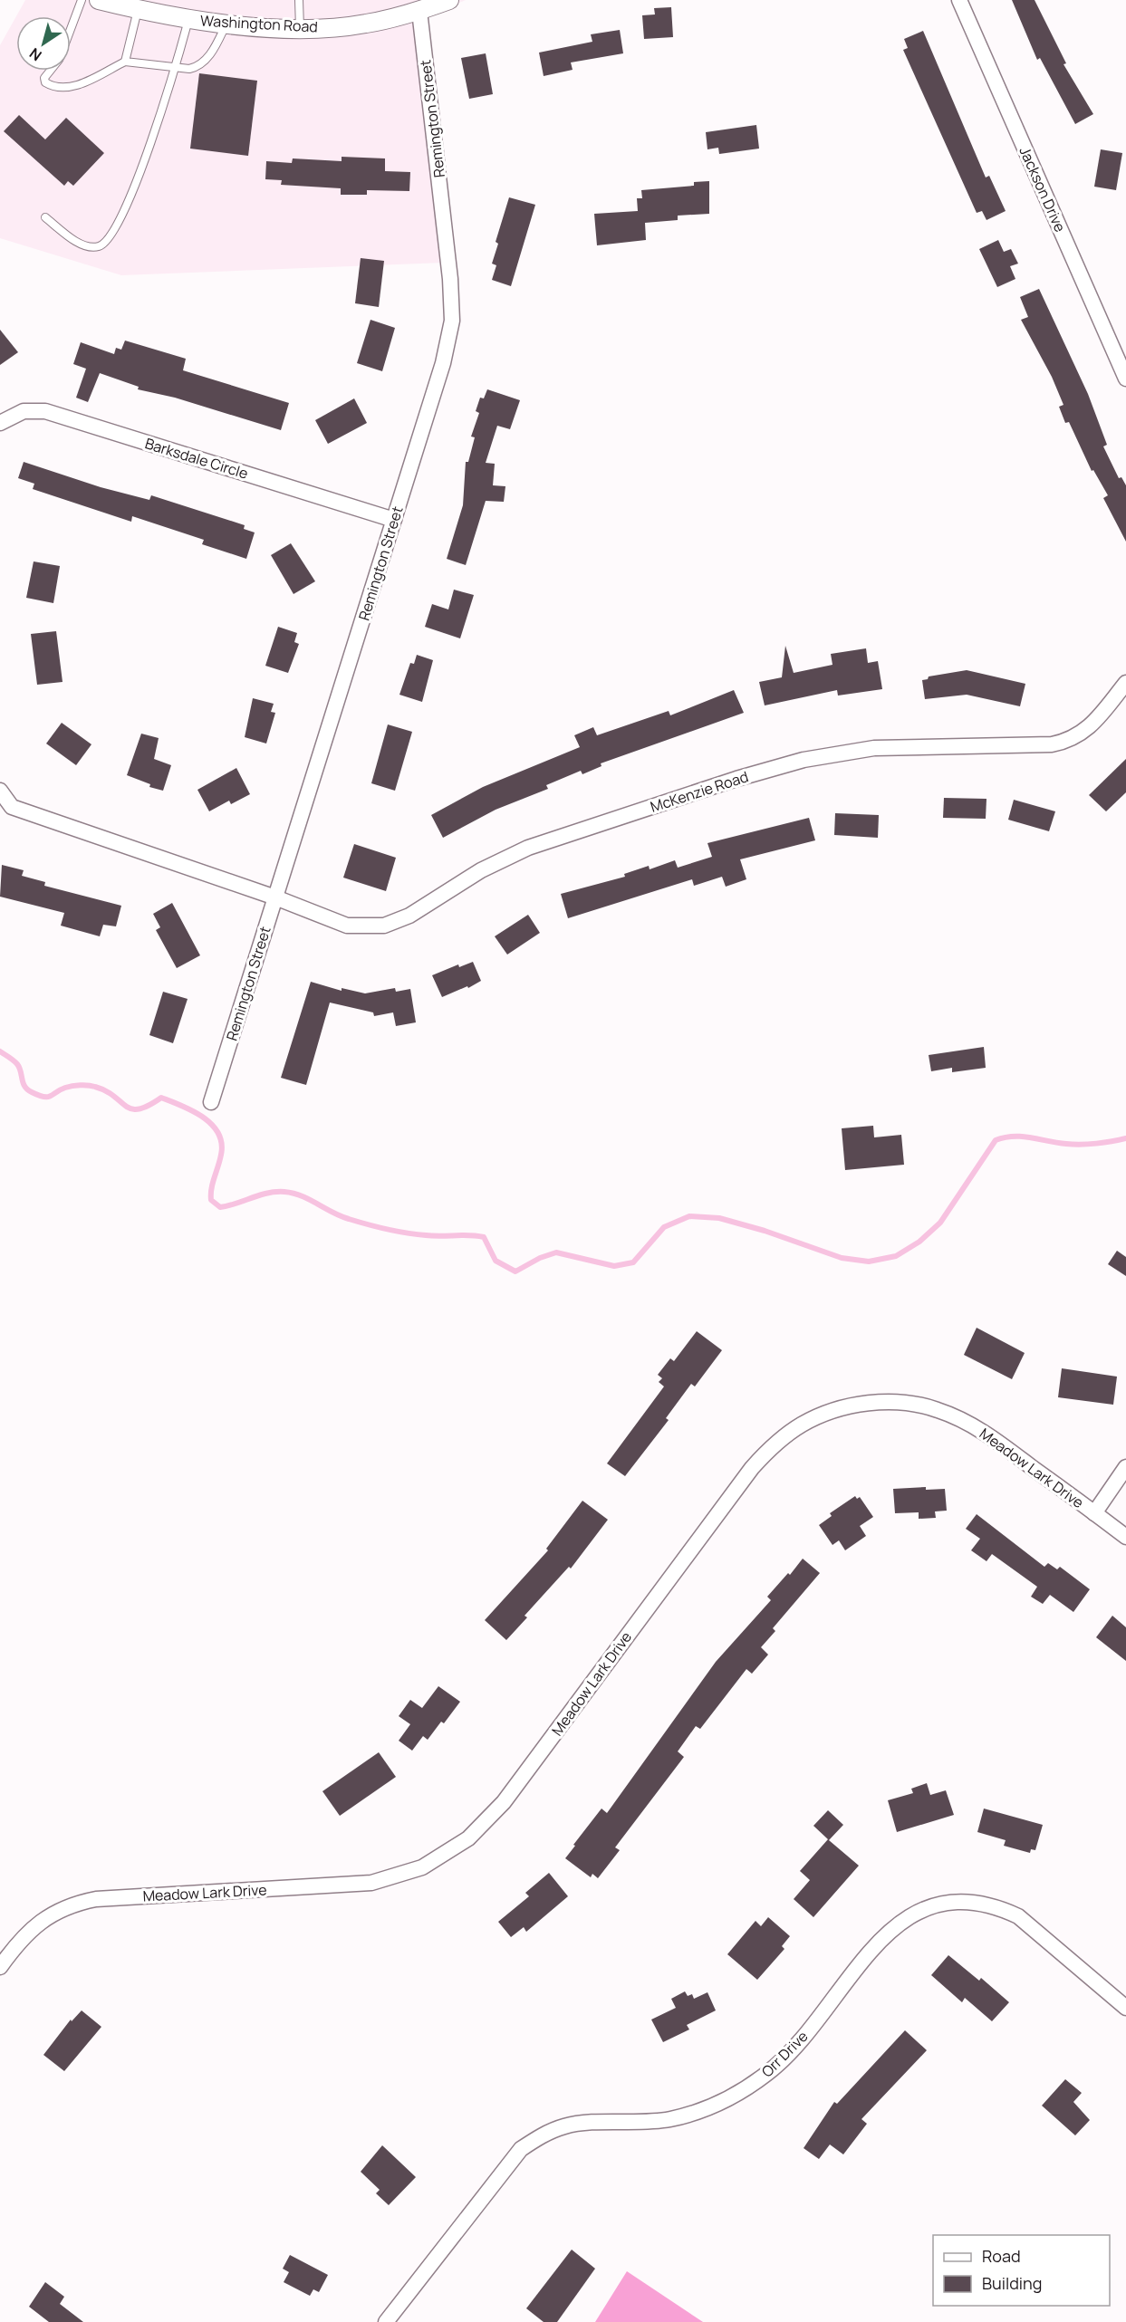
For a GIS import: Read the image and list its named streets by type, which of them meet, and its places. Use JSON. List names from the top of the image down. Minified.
{"streets":{"street":["Washington Road","Remington Street","Jackson Drive","Barksdale Circle","McKenzie Road","Meadow Lark Drive","Orr Drive"]},"crossings":[["Washington Road","Remington Street"],["Remington Street","Barksdale Circle"],["Remington Street","McKenzie Road"]],"legend":["Road","Building"],"north":"bottom left"}
